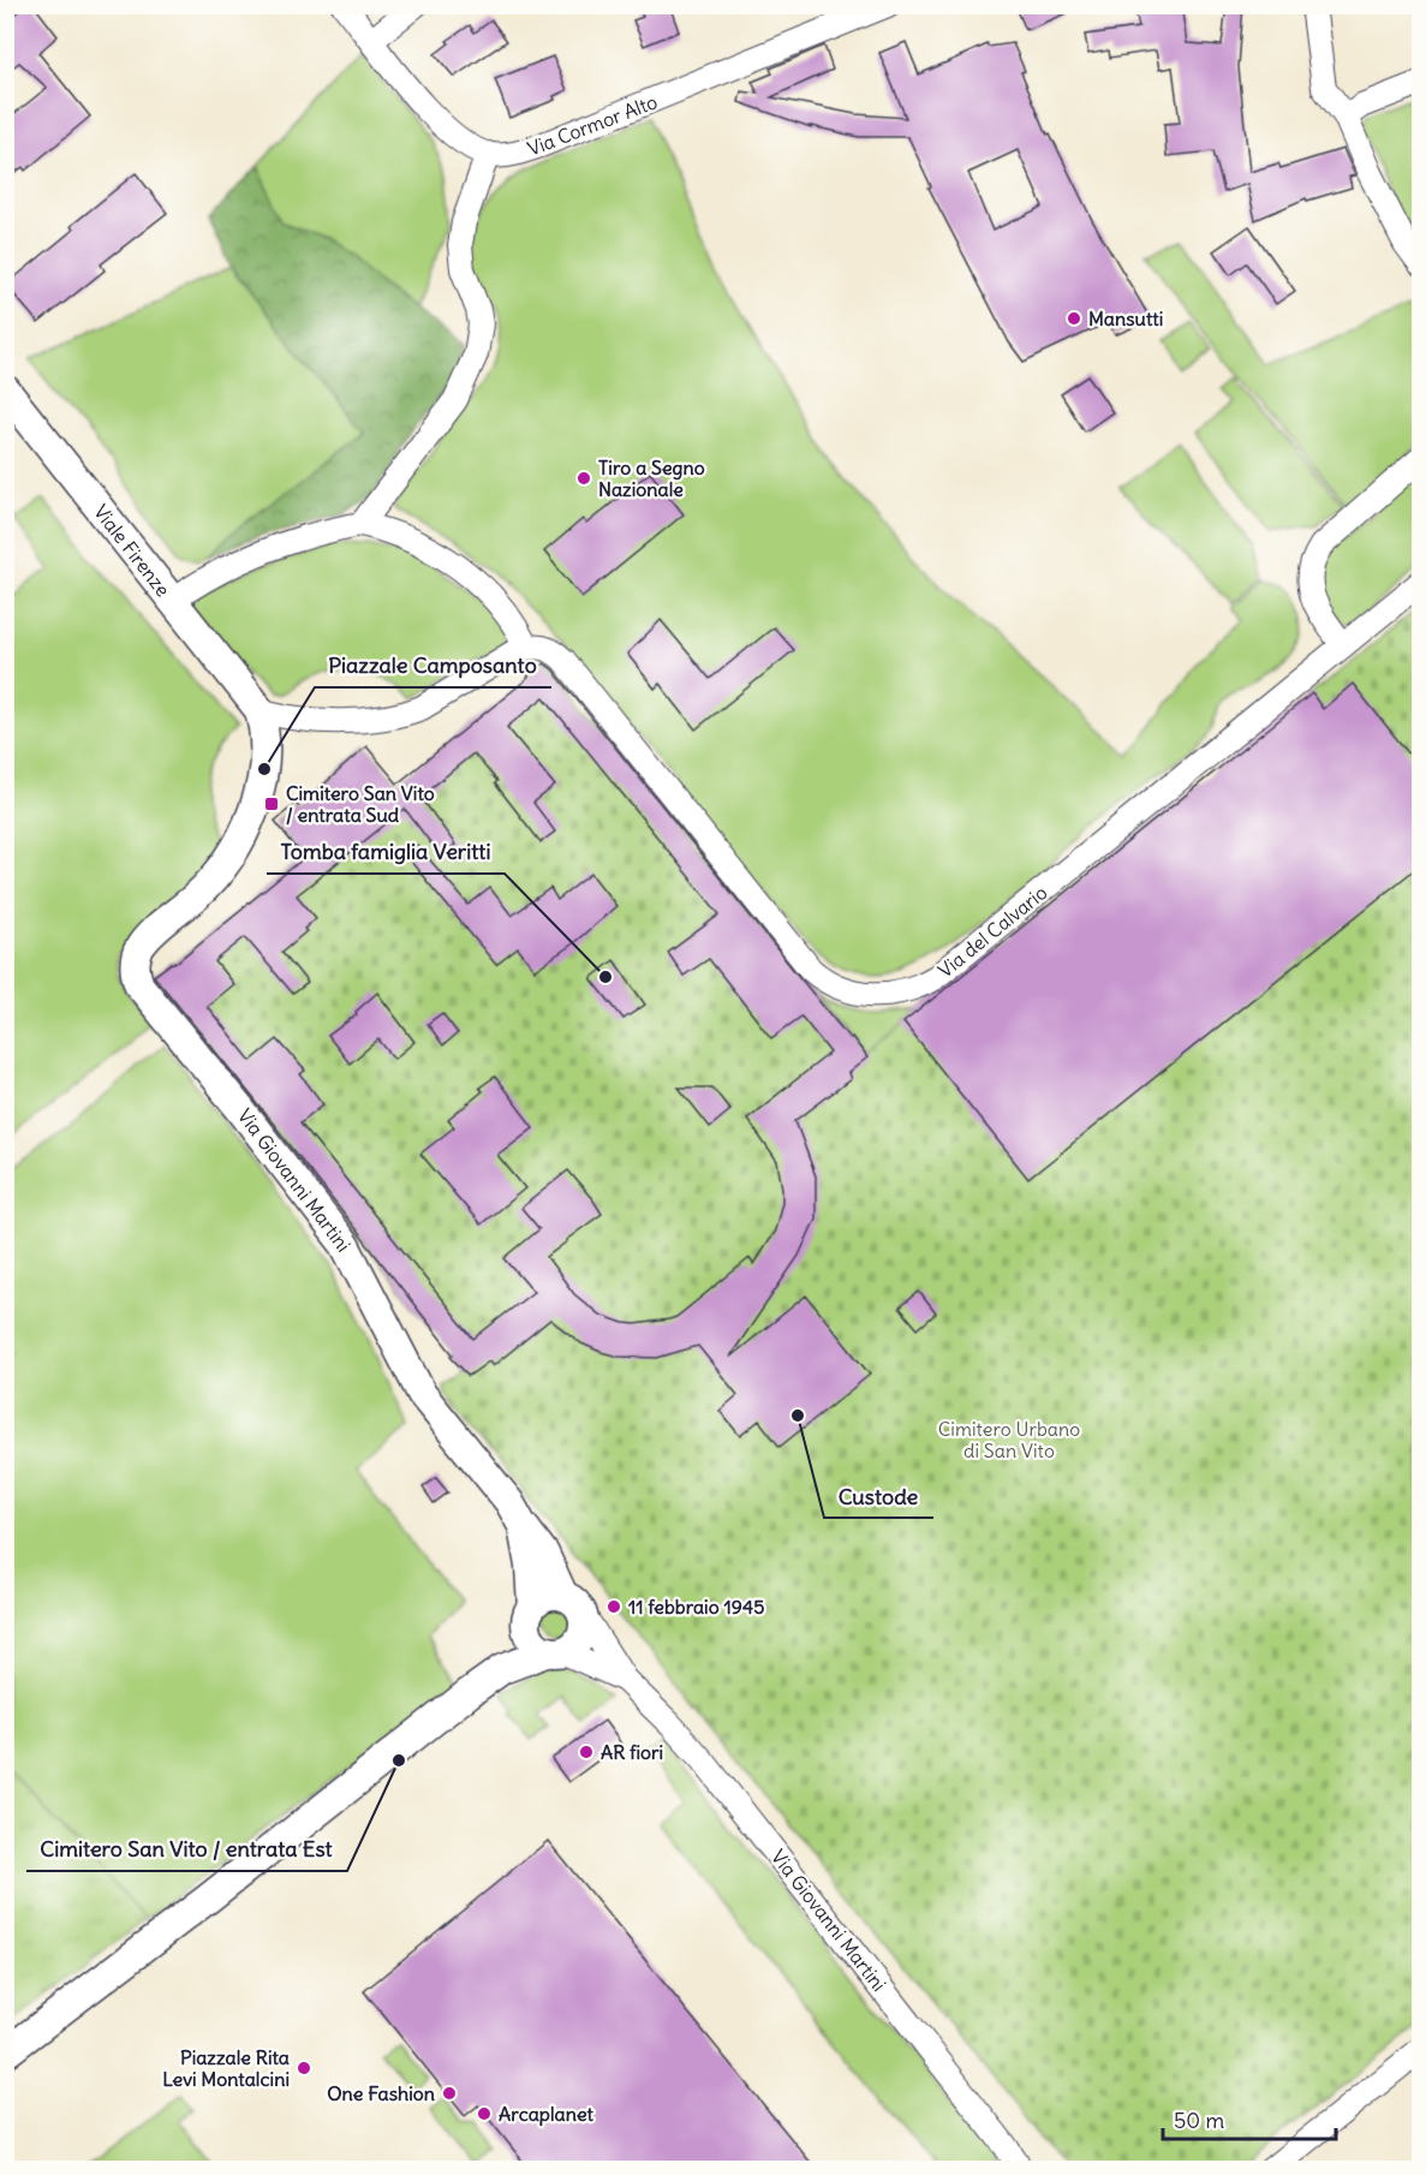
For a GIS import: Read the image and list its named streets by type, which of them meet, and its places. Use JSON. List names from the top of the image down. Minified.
{"streets":{"street":["Via Cormor Alto","Viale Firenze","Via del Calvario","Via Giovanni Martini"]},"crossings":[["Viale Firenze","Via Giovanni Martini"]],"parks":["Cimitero Urbano di San Vito"],"places":{"other":["Mansutti","Tiro a Segno Nazionale","Piazzale Camposanto","Tomba famiglia Veritti","Custode","11 febbraio 1945","AR fiori","Cimitero San Vito / entrata Est","Piazzale Rita Levi Montalcini","One Fashion","Arcaplanet"],"transit":["Cimitero San Vito / entrata Sud"]},"scale_bar":"50 m"}
